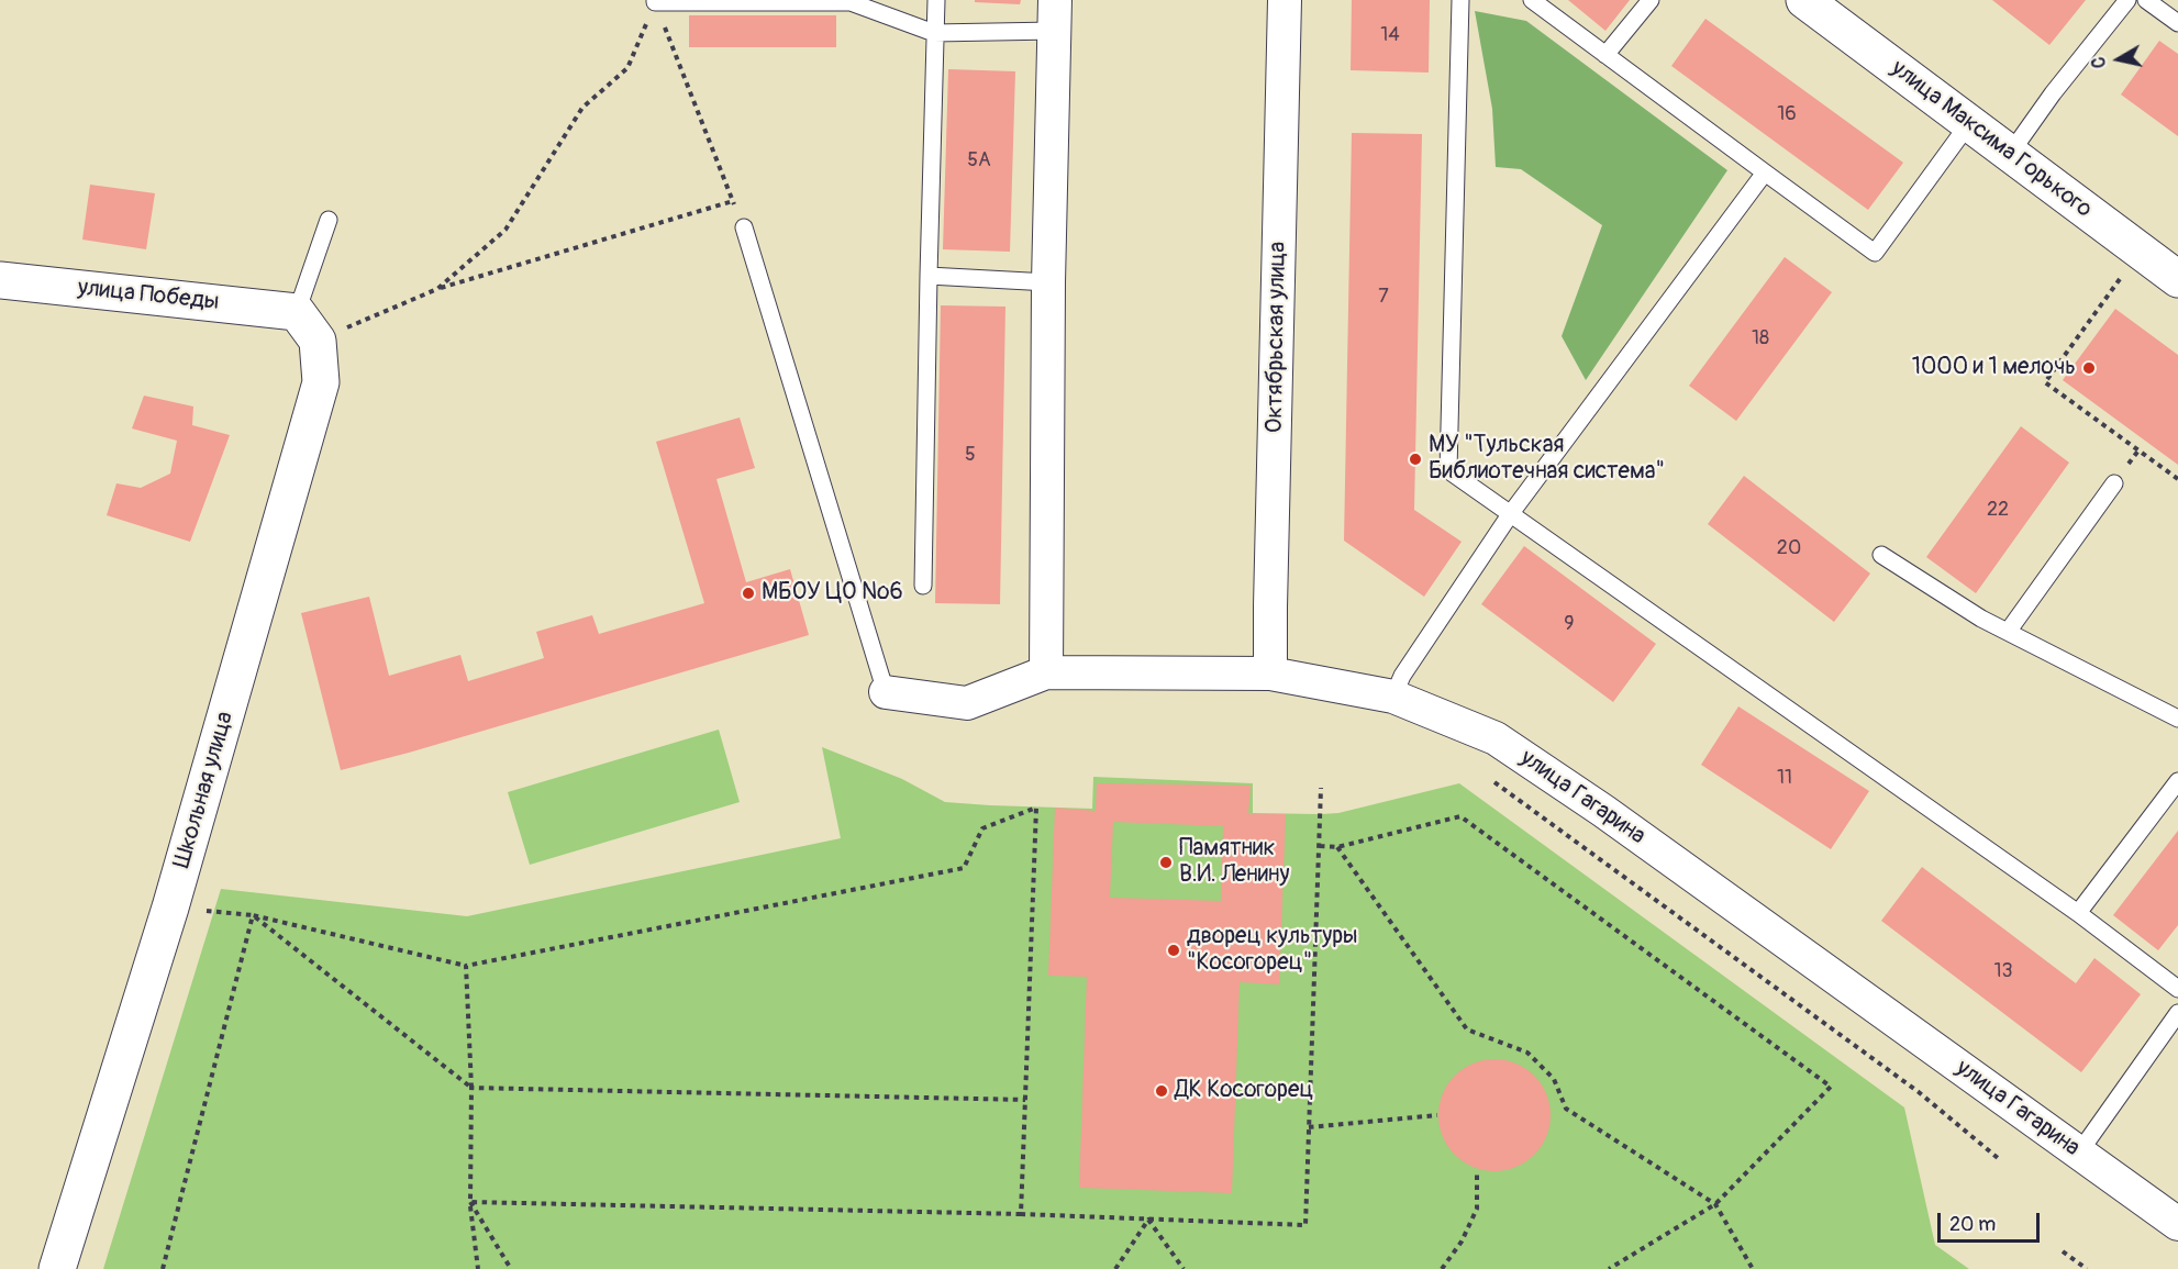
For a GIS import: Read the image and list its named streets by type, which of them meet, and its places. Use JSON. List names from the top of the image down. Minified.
{"streets":{"street":["улица Максима Горького","улица Победы","Октябрьская улица","Школьная улица","улица Гагарина"]},"crossings":[["Октябрьская улица","улица Гагарина"]],"places":["1000 и 1 мелочь","МУ \"Тульская Библиотечная система\"","МБОУ ЦО №6","Памятник В.И. Ленину","дворец культуры \"Косогорец\"","ДК Косогорец"],"house_numbers":["14","16","5А","7","18","5","22","20","9","11","13"],"scale_bar":"20 m","north":"left"}
